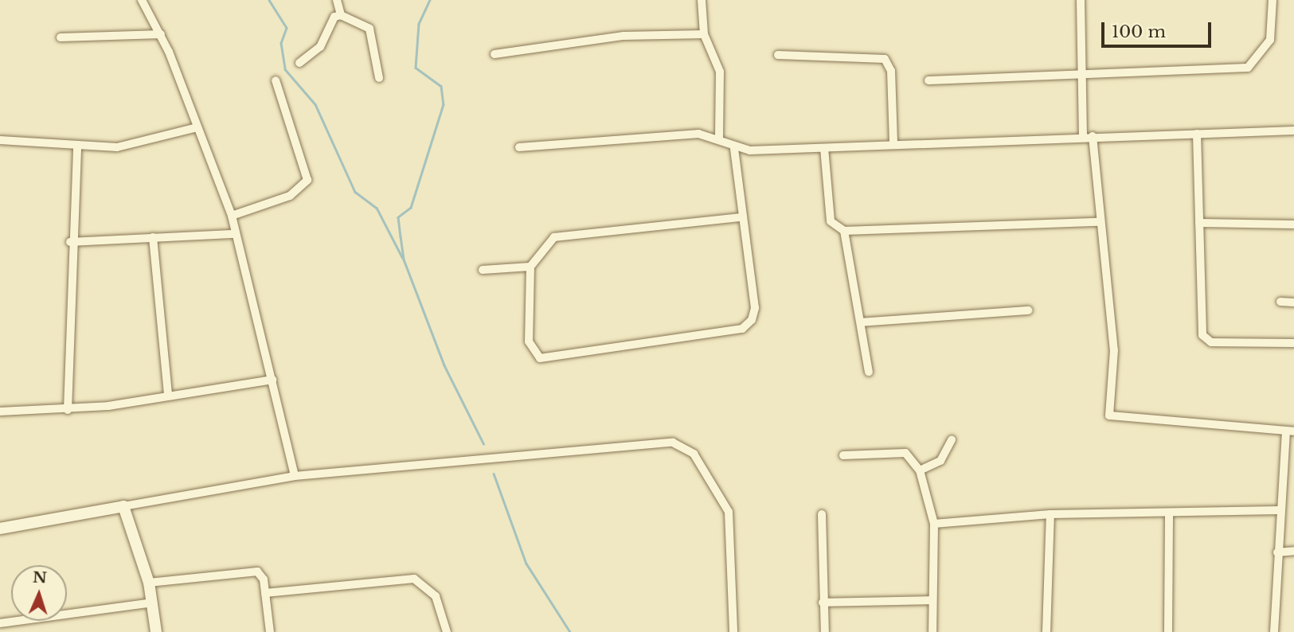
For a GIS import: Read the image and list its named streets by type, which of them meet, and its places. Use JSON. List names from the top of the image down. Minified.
{"scale_bar":"100 m","north":"top"}
